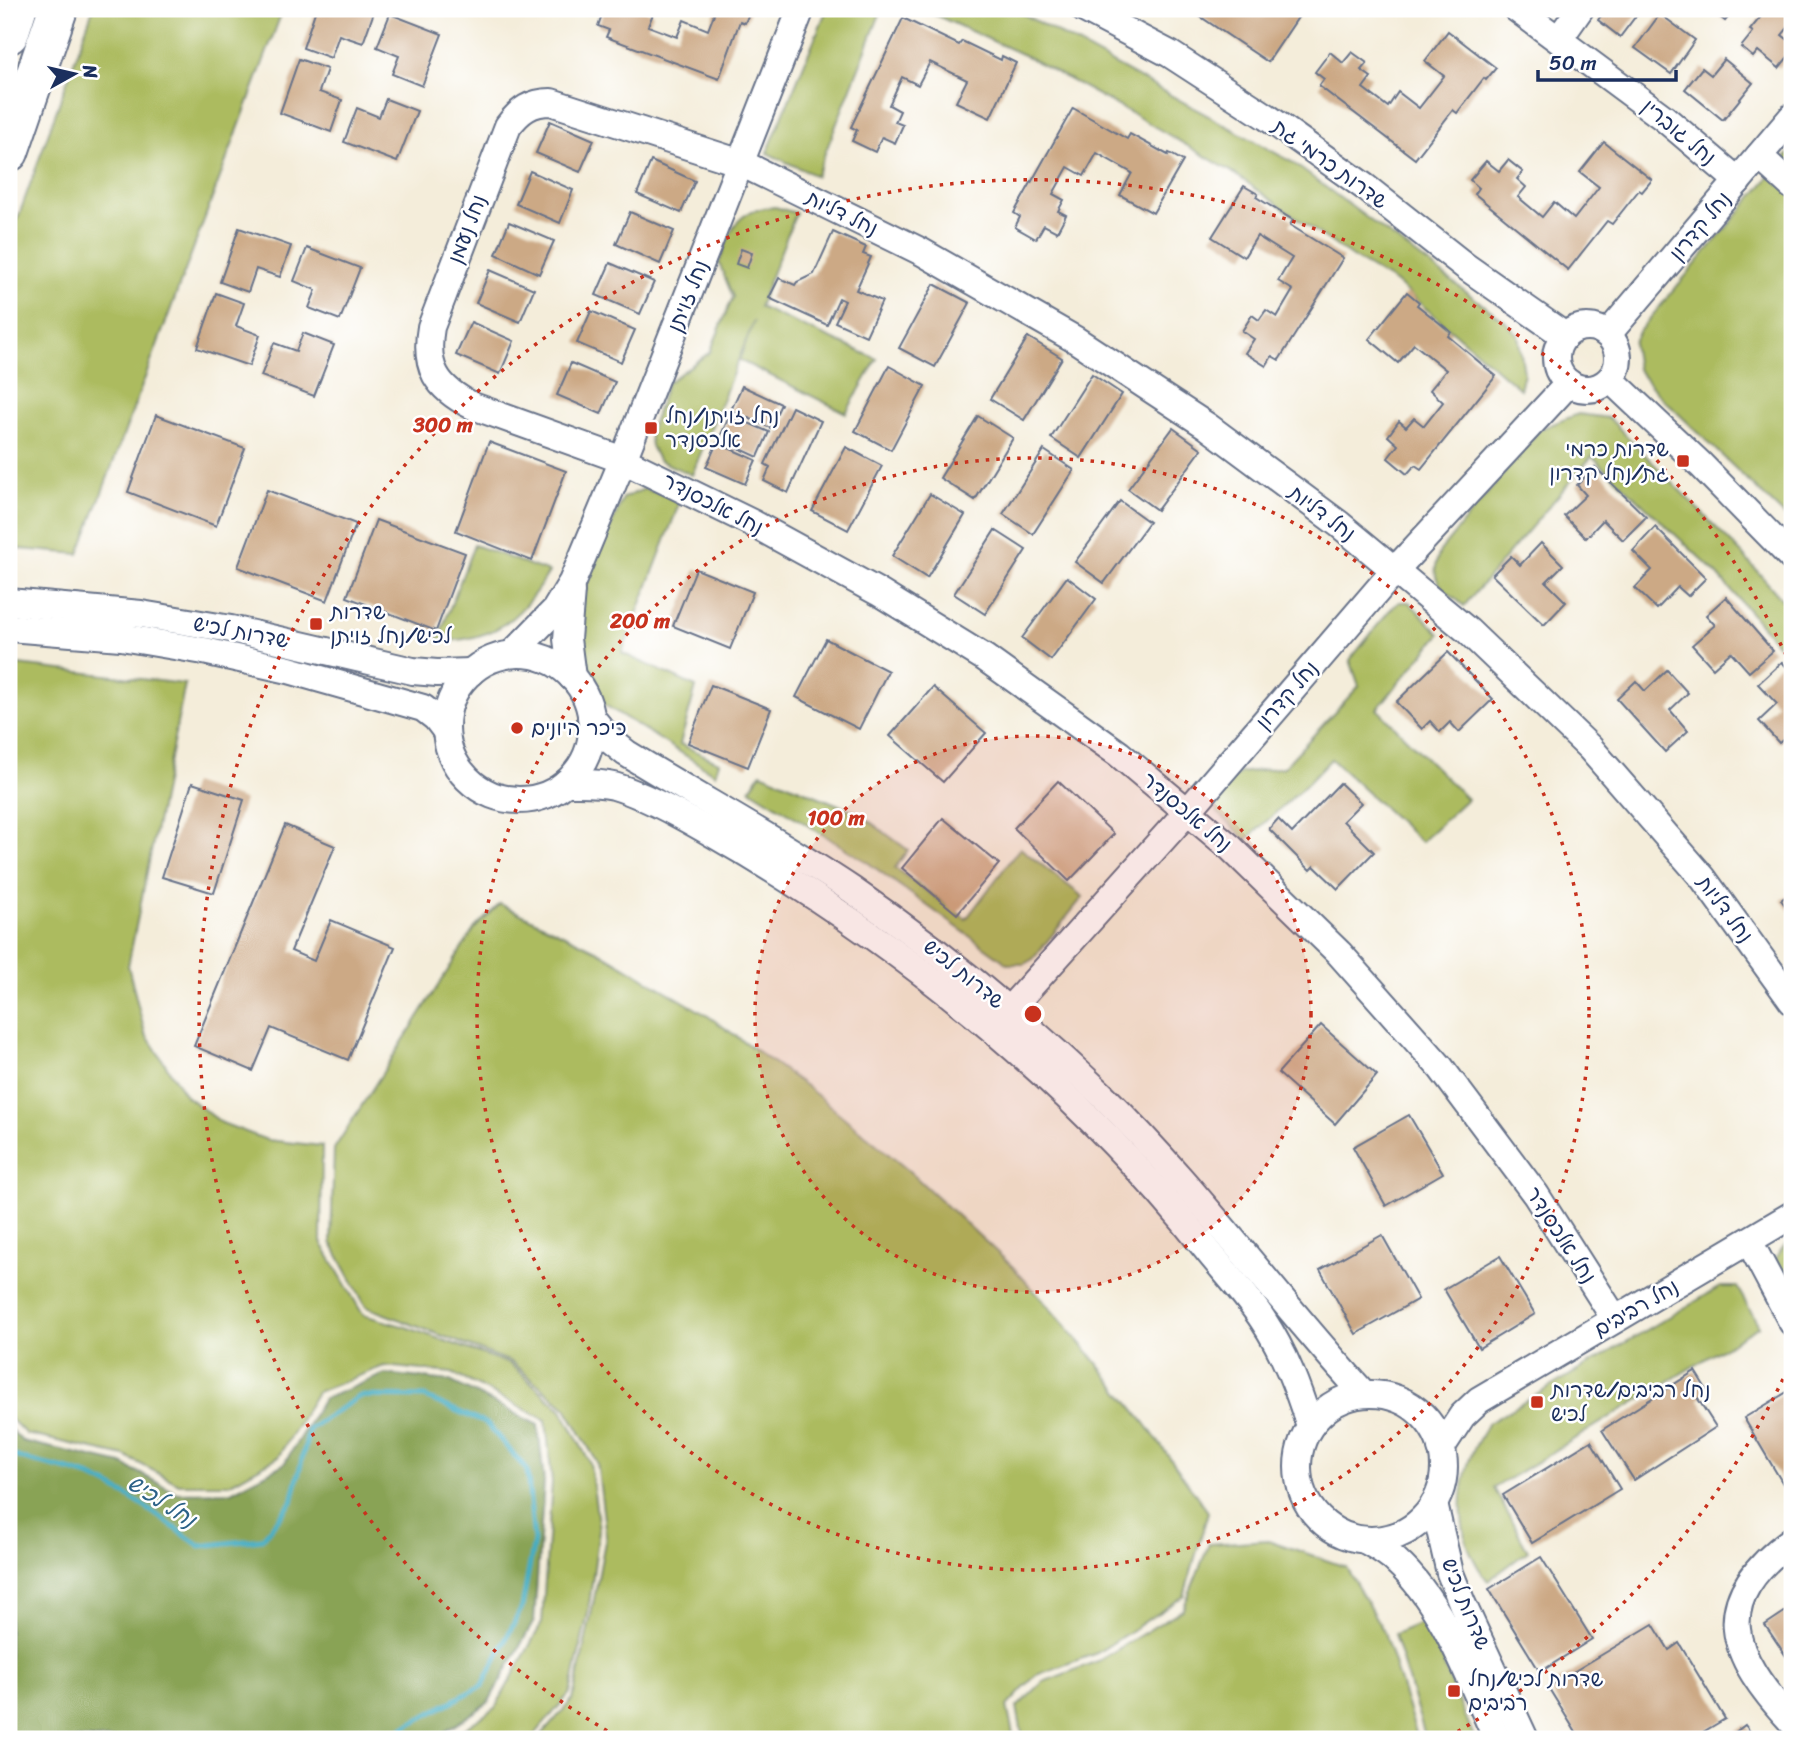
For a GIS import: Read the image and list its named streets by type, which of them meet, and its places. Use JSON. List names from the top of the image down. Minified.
{"streets":{"street":["נחל גוברין","שדרות כרמי גת","נחל דליות","נחל קדרון","נחל נעמן","נחל זויתן","נחל אלכסנדר","שדרות לכיש","נחל רביבים"]},"crossings":[["נחל גוברין","נחל קדרון"],["שדרות כרמי גת","נחל קדרון"],["נחל דליות","נחל קדרון"],["נחל דליות","נחל נעמן"],["נחל דליות","נחל זויתן"],["נחל קדרון","נחל אלכסנדר"],["נחל קדרון","שדרות לכיש"],["נחל נעמן","נחל זויתן"],["נחל נעמן","נחל אלכסנדר"],["נחל זויתן","נחל אלכסנדר"],["נחל זויתן","שדרות לכיש"],["נחל אלכסנדר","נחל רביבים"],["שדרות לכיש","נחל רביבים"]],"water":["נחל לכיש"],"places":{"transit":["נחל זויתן/נחל אלכסנדר","שדרות כרמי גת/נחל קדרון","שדרות לכיש/נחל זויתן","נחל רביבים/שדרות לכיש","שדרות לכיש/נחל רביבים"],"other":["כיכר היונים"]},"scale_bar":"50 m","north":"right","rings":["300 m","200 m","100 m"]}
